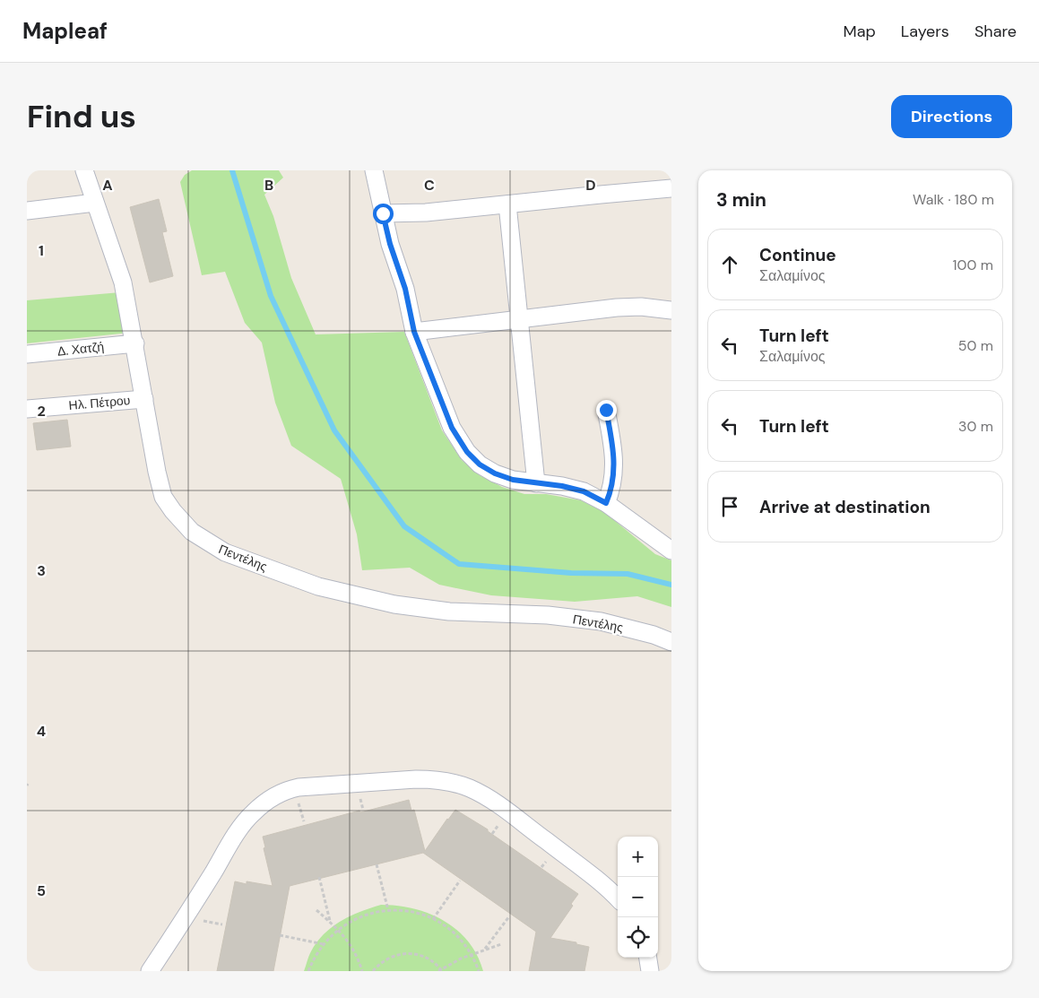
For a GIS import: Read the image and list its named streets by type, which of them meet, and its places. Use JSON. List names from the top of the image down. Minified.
{"streets":{"street":["Δ. Χατζή","Ηλ. Πέτρου","Πεντέλης"]},"crossings":[["Δ. Χατζή","Πεντέλης"],["Ηλ. Πέτρου","Πεντέλης"]],"page":{"header":"Mapleaf","nav":["Map","Layers","Share"],"buttons":"Directions","title":"Find us","heading":["3 min","Walk · 180 m"],"list":[["Continue","Σαλαμίνος","100 m"],["Turn left","Σαλαμίνος","50 m"],["Turn left","30 m"],"Arrive at destination"],"map_buttons":["+","−"]},"grid":{"columns":["A","B","C","D"],"rows":["1","2","3","4","5"]}}
